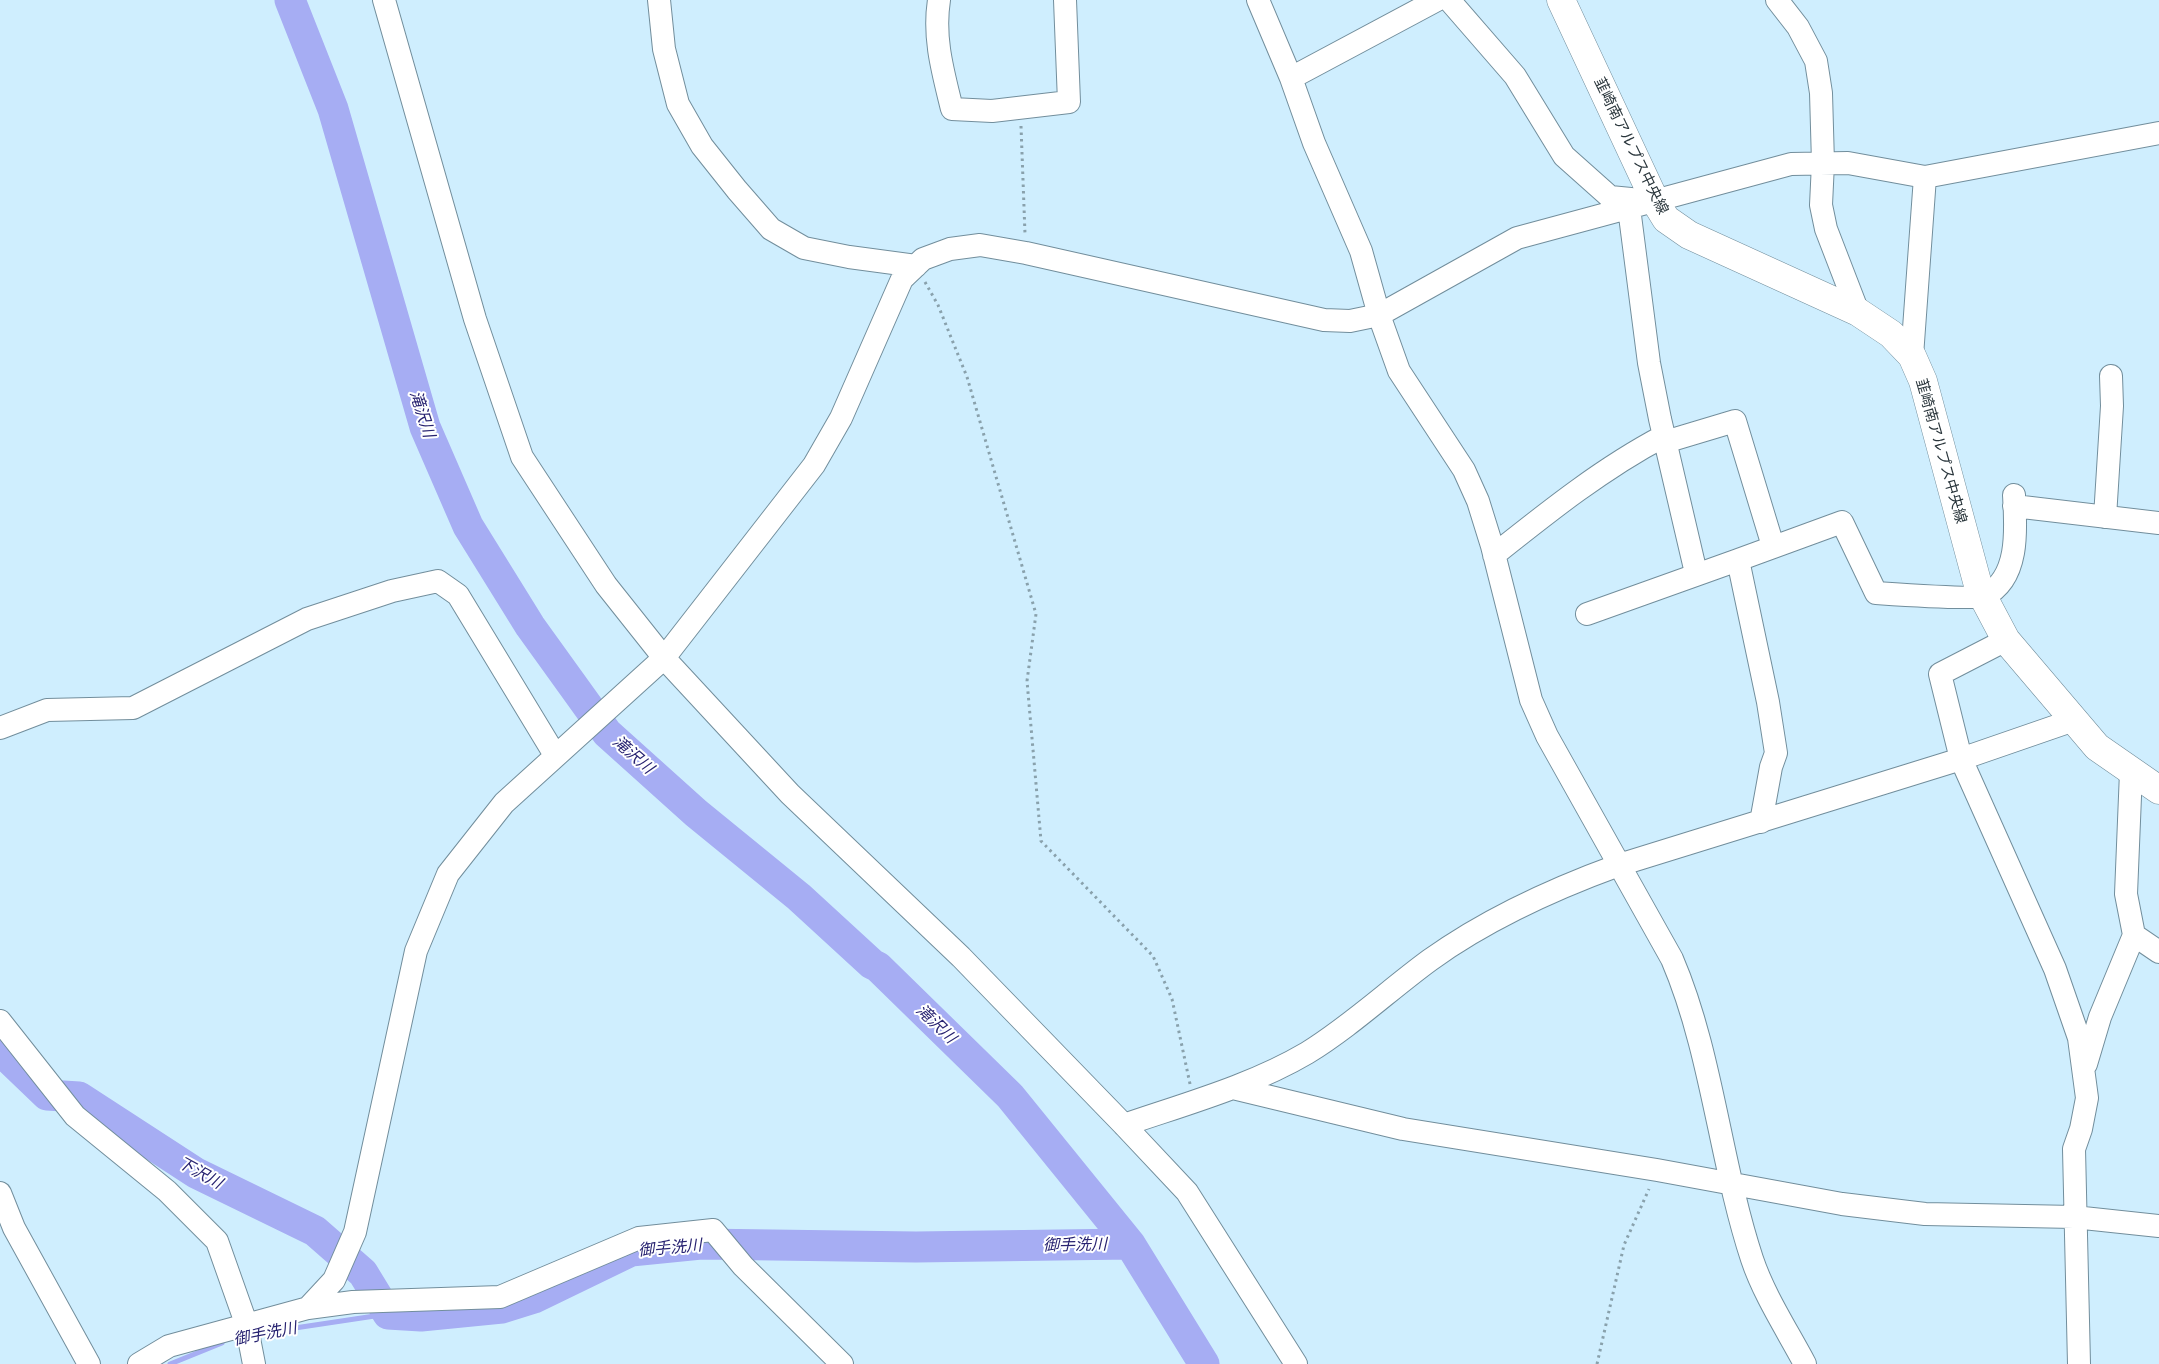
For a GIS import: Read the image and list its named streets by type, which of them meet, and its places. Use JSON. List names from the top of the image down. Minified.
{"streets":{"main road":["韮崎南アルプス中央線"]},"water":["滝沢川","下沢川","御手洗川"]}
